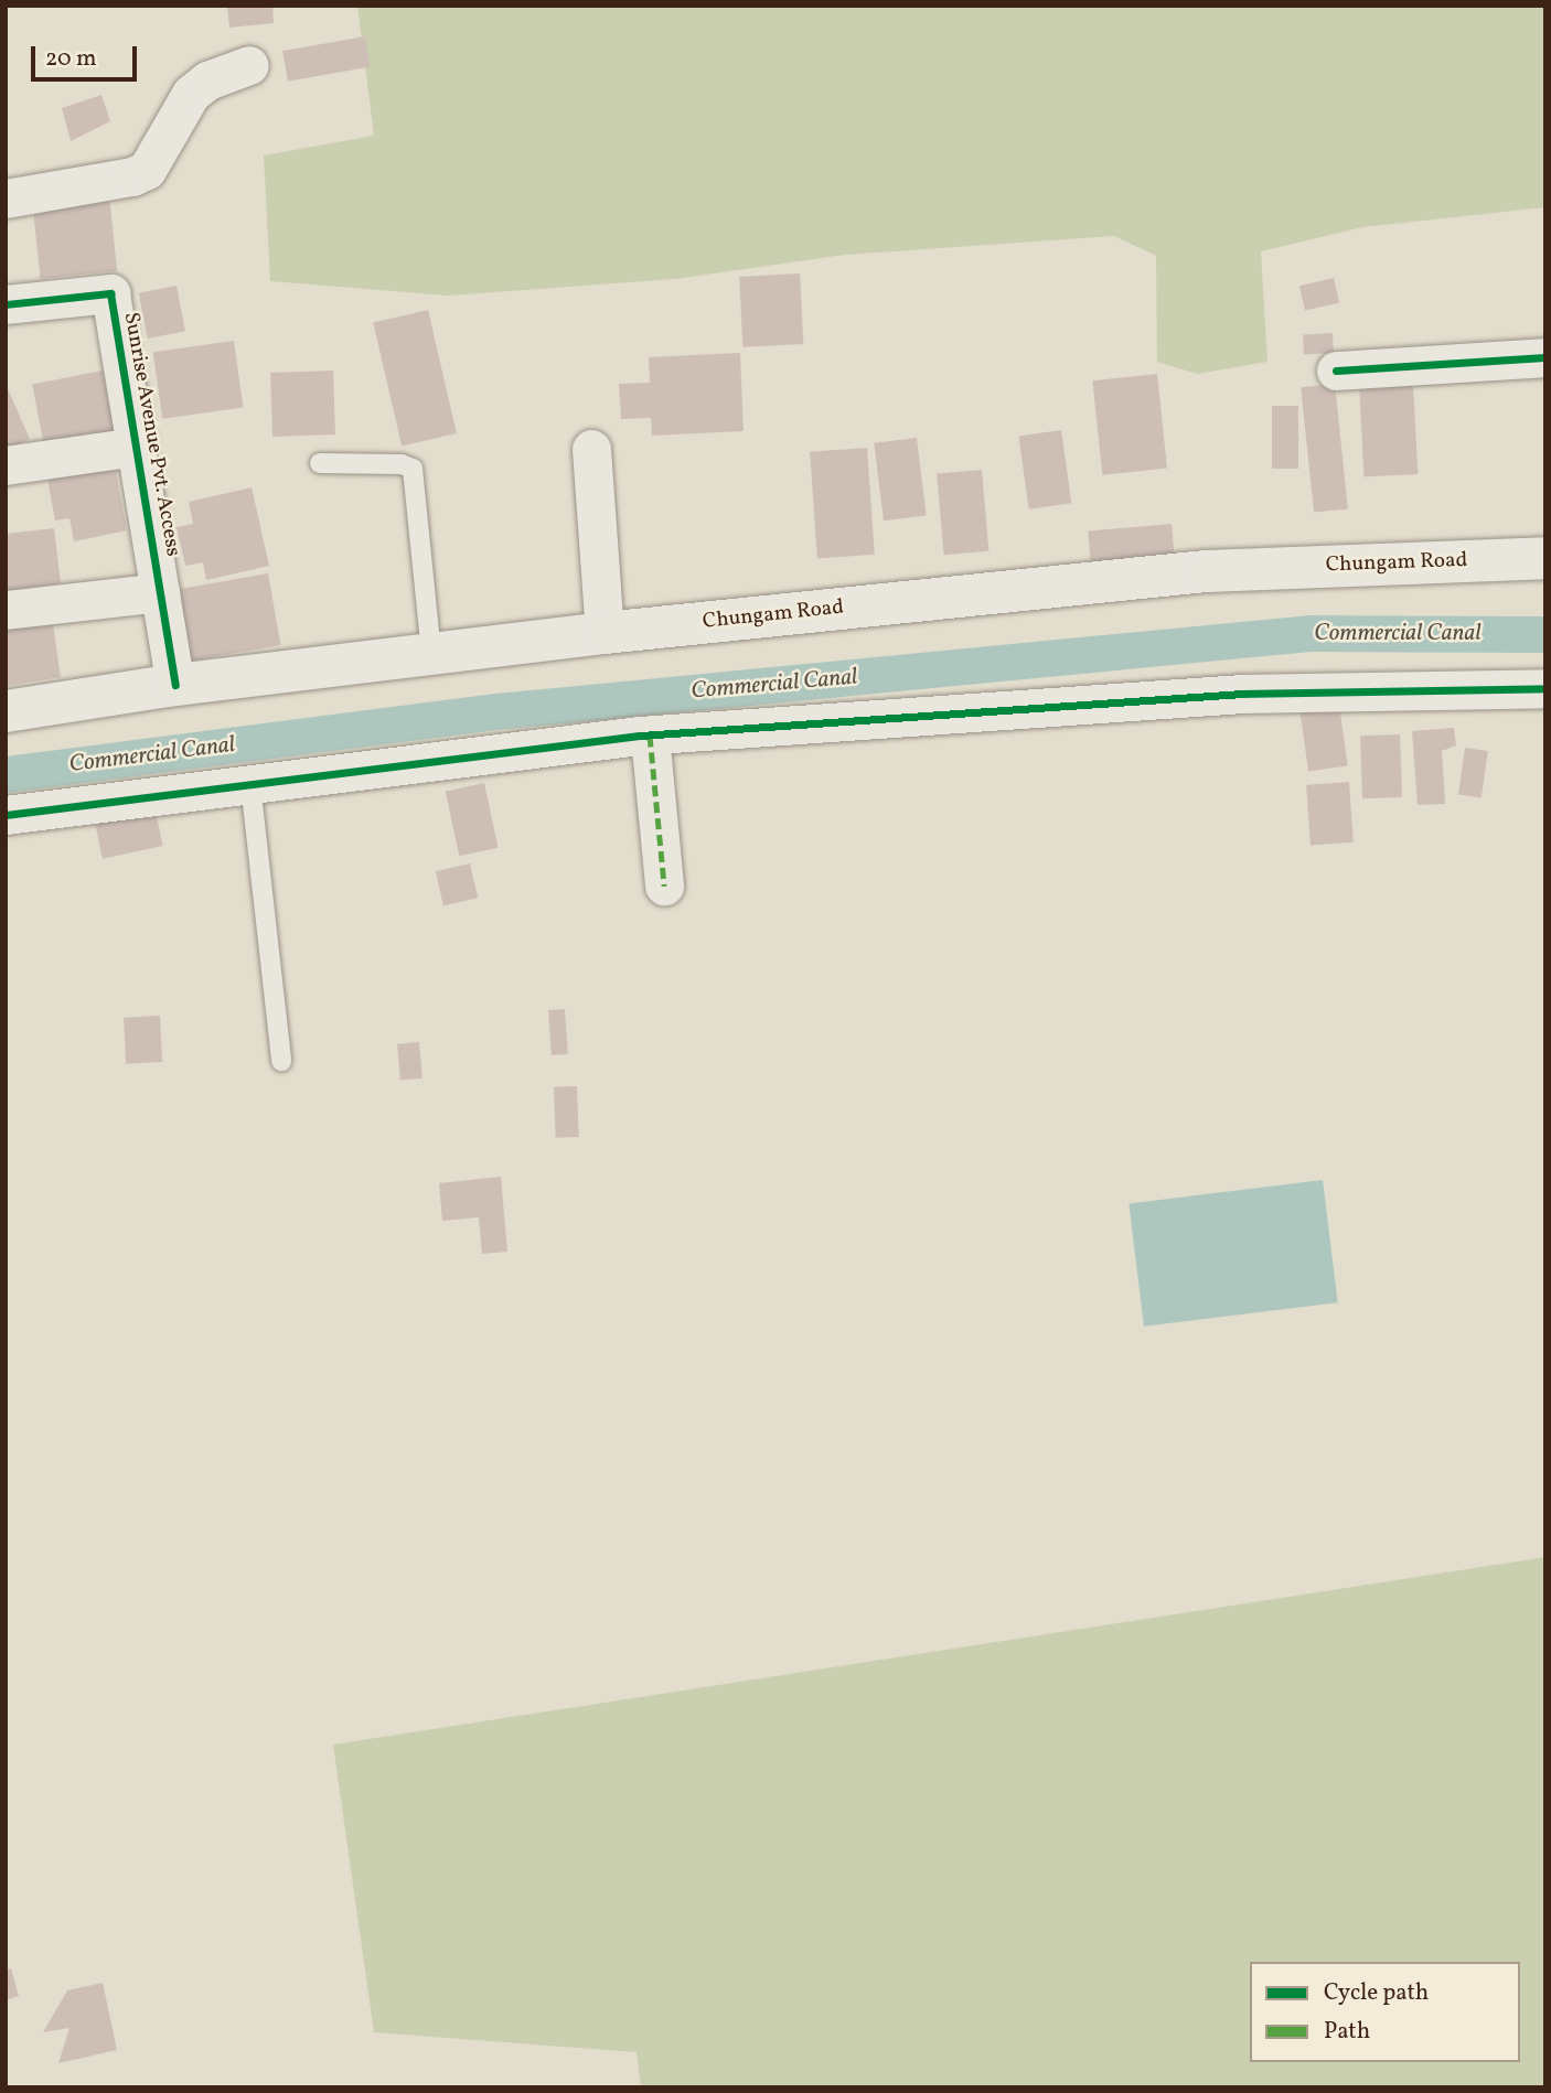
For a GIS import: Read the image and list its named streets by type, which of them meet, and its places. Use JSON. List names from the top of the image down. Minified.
{"streets":{"main road":["Chungam Road"],"street":["Sunrise Avenue Pvt. Access"]},"crossings":[["Sunrise Avenue Pvt. Access","Chungam Road"]],"water":["Commercial Canal"],"legend":["Cycle path","Path"],"scale_bar":"20 m"}
